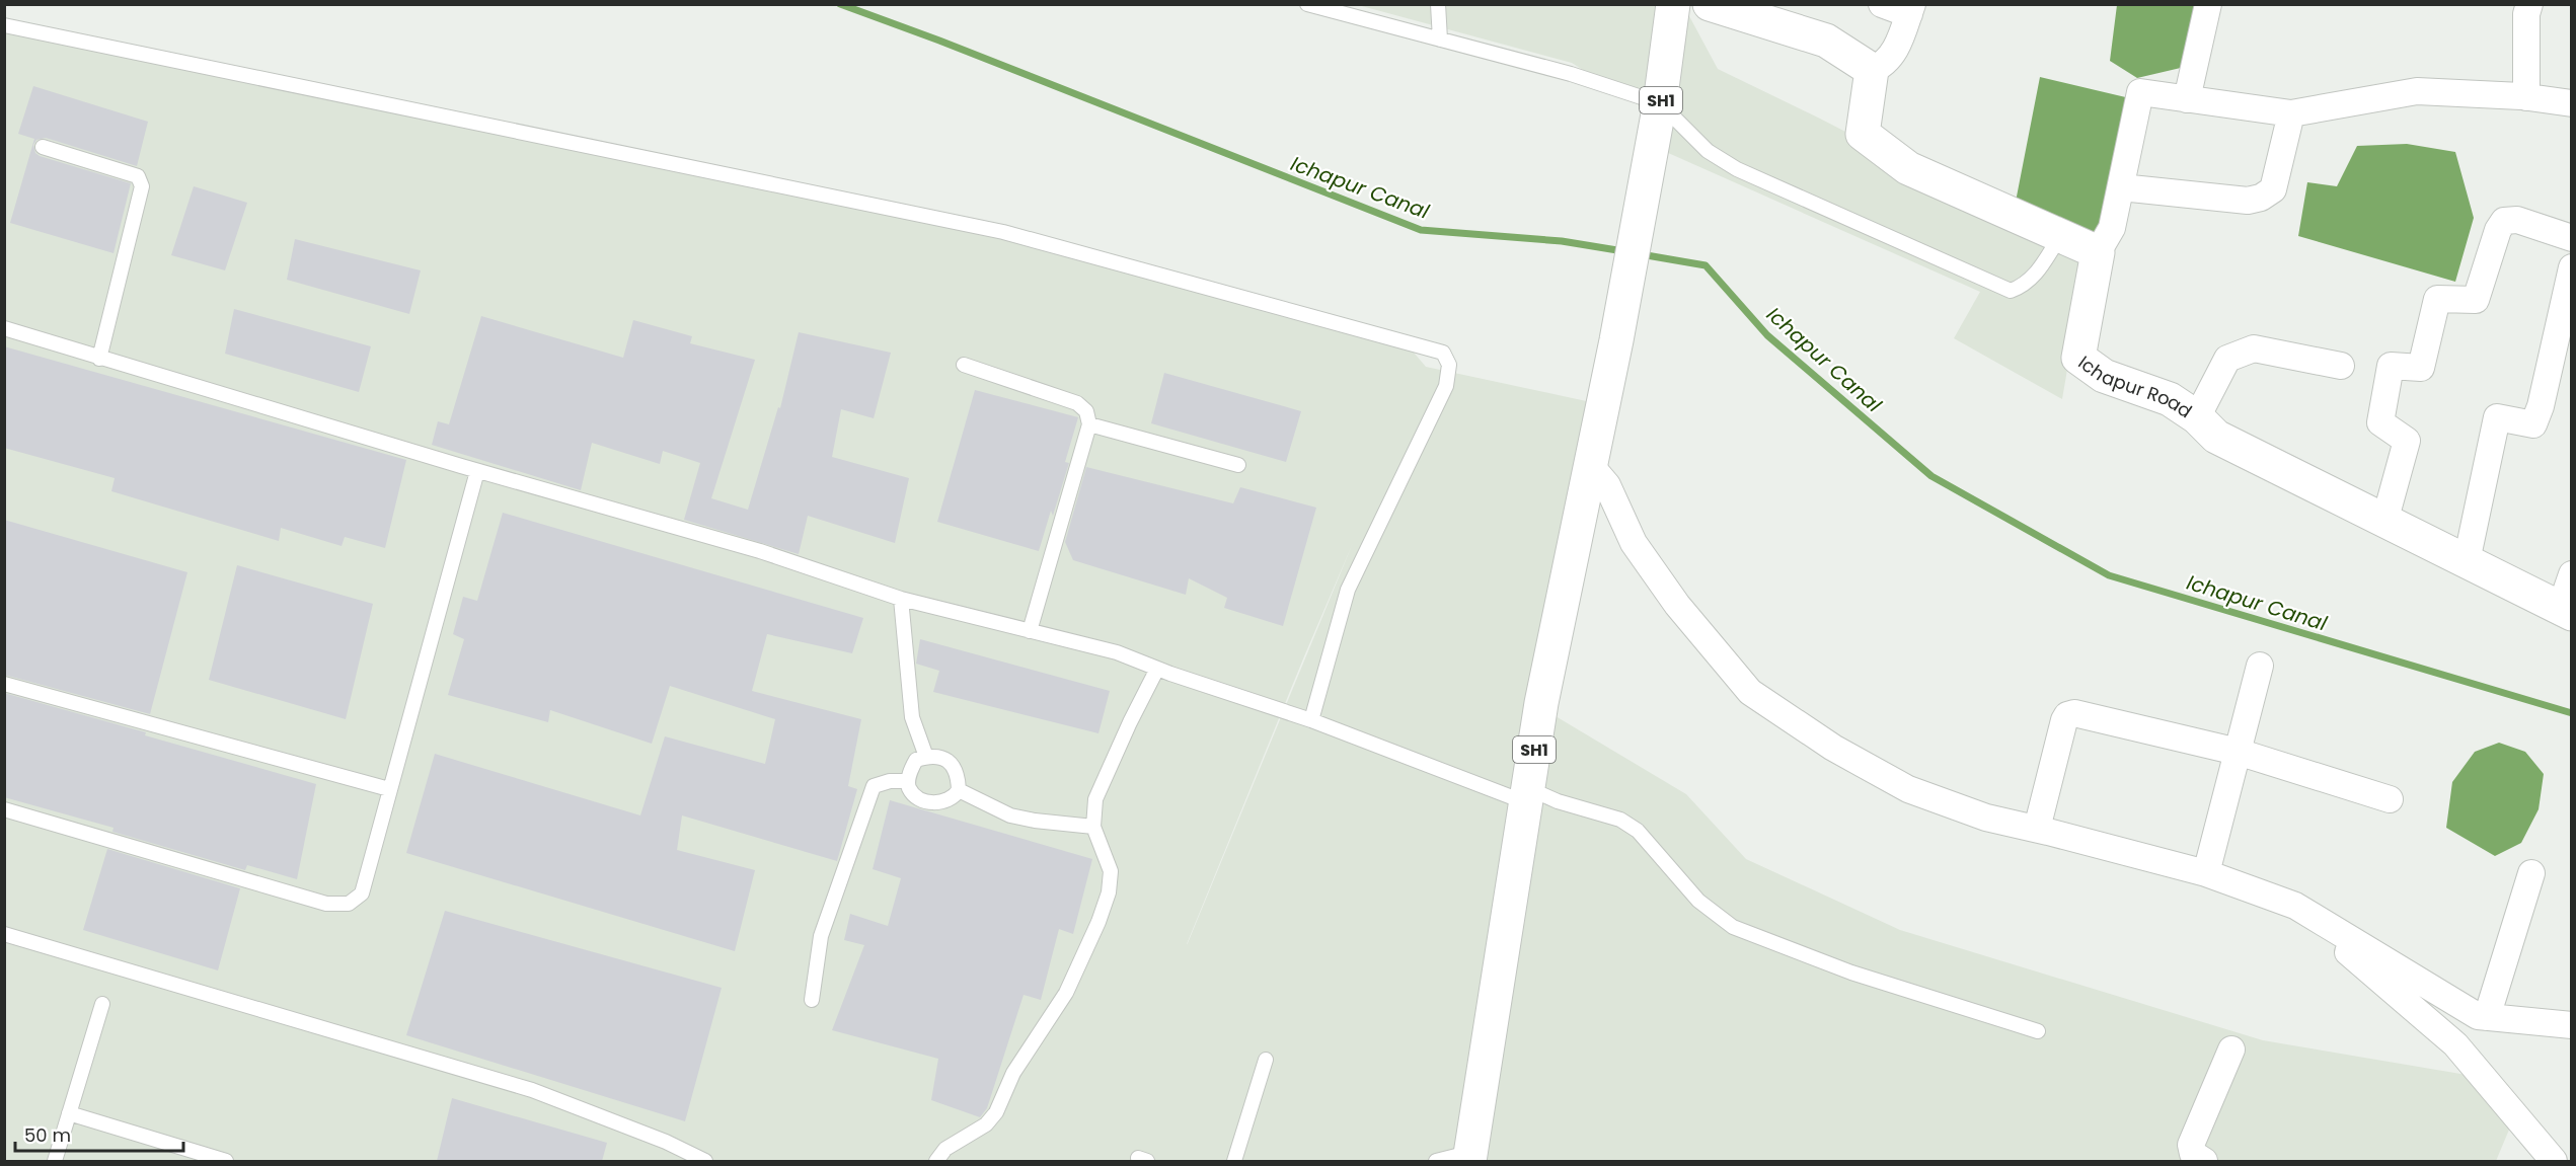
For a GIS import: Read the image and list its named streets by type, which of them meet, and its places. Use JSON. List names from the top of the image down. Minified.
{"streets":{"street":["SH1","Ichapur Road"]},"water":["Ichapur Canal"],"scale_bar":"50 m"}
